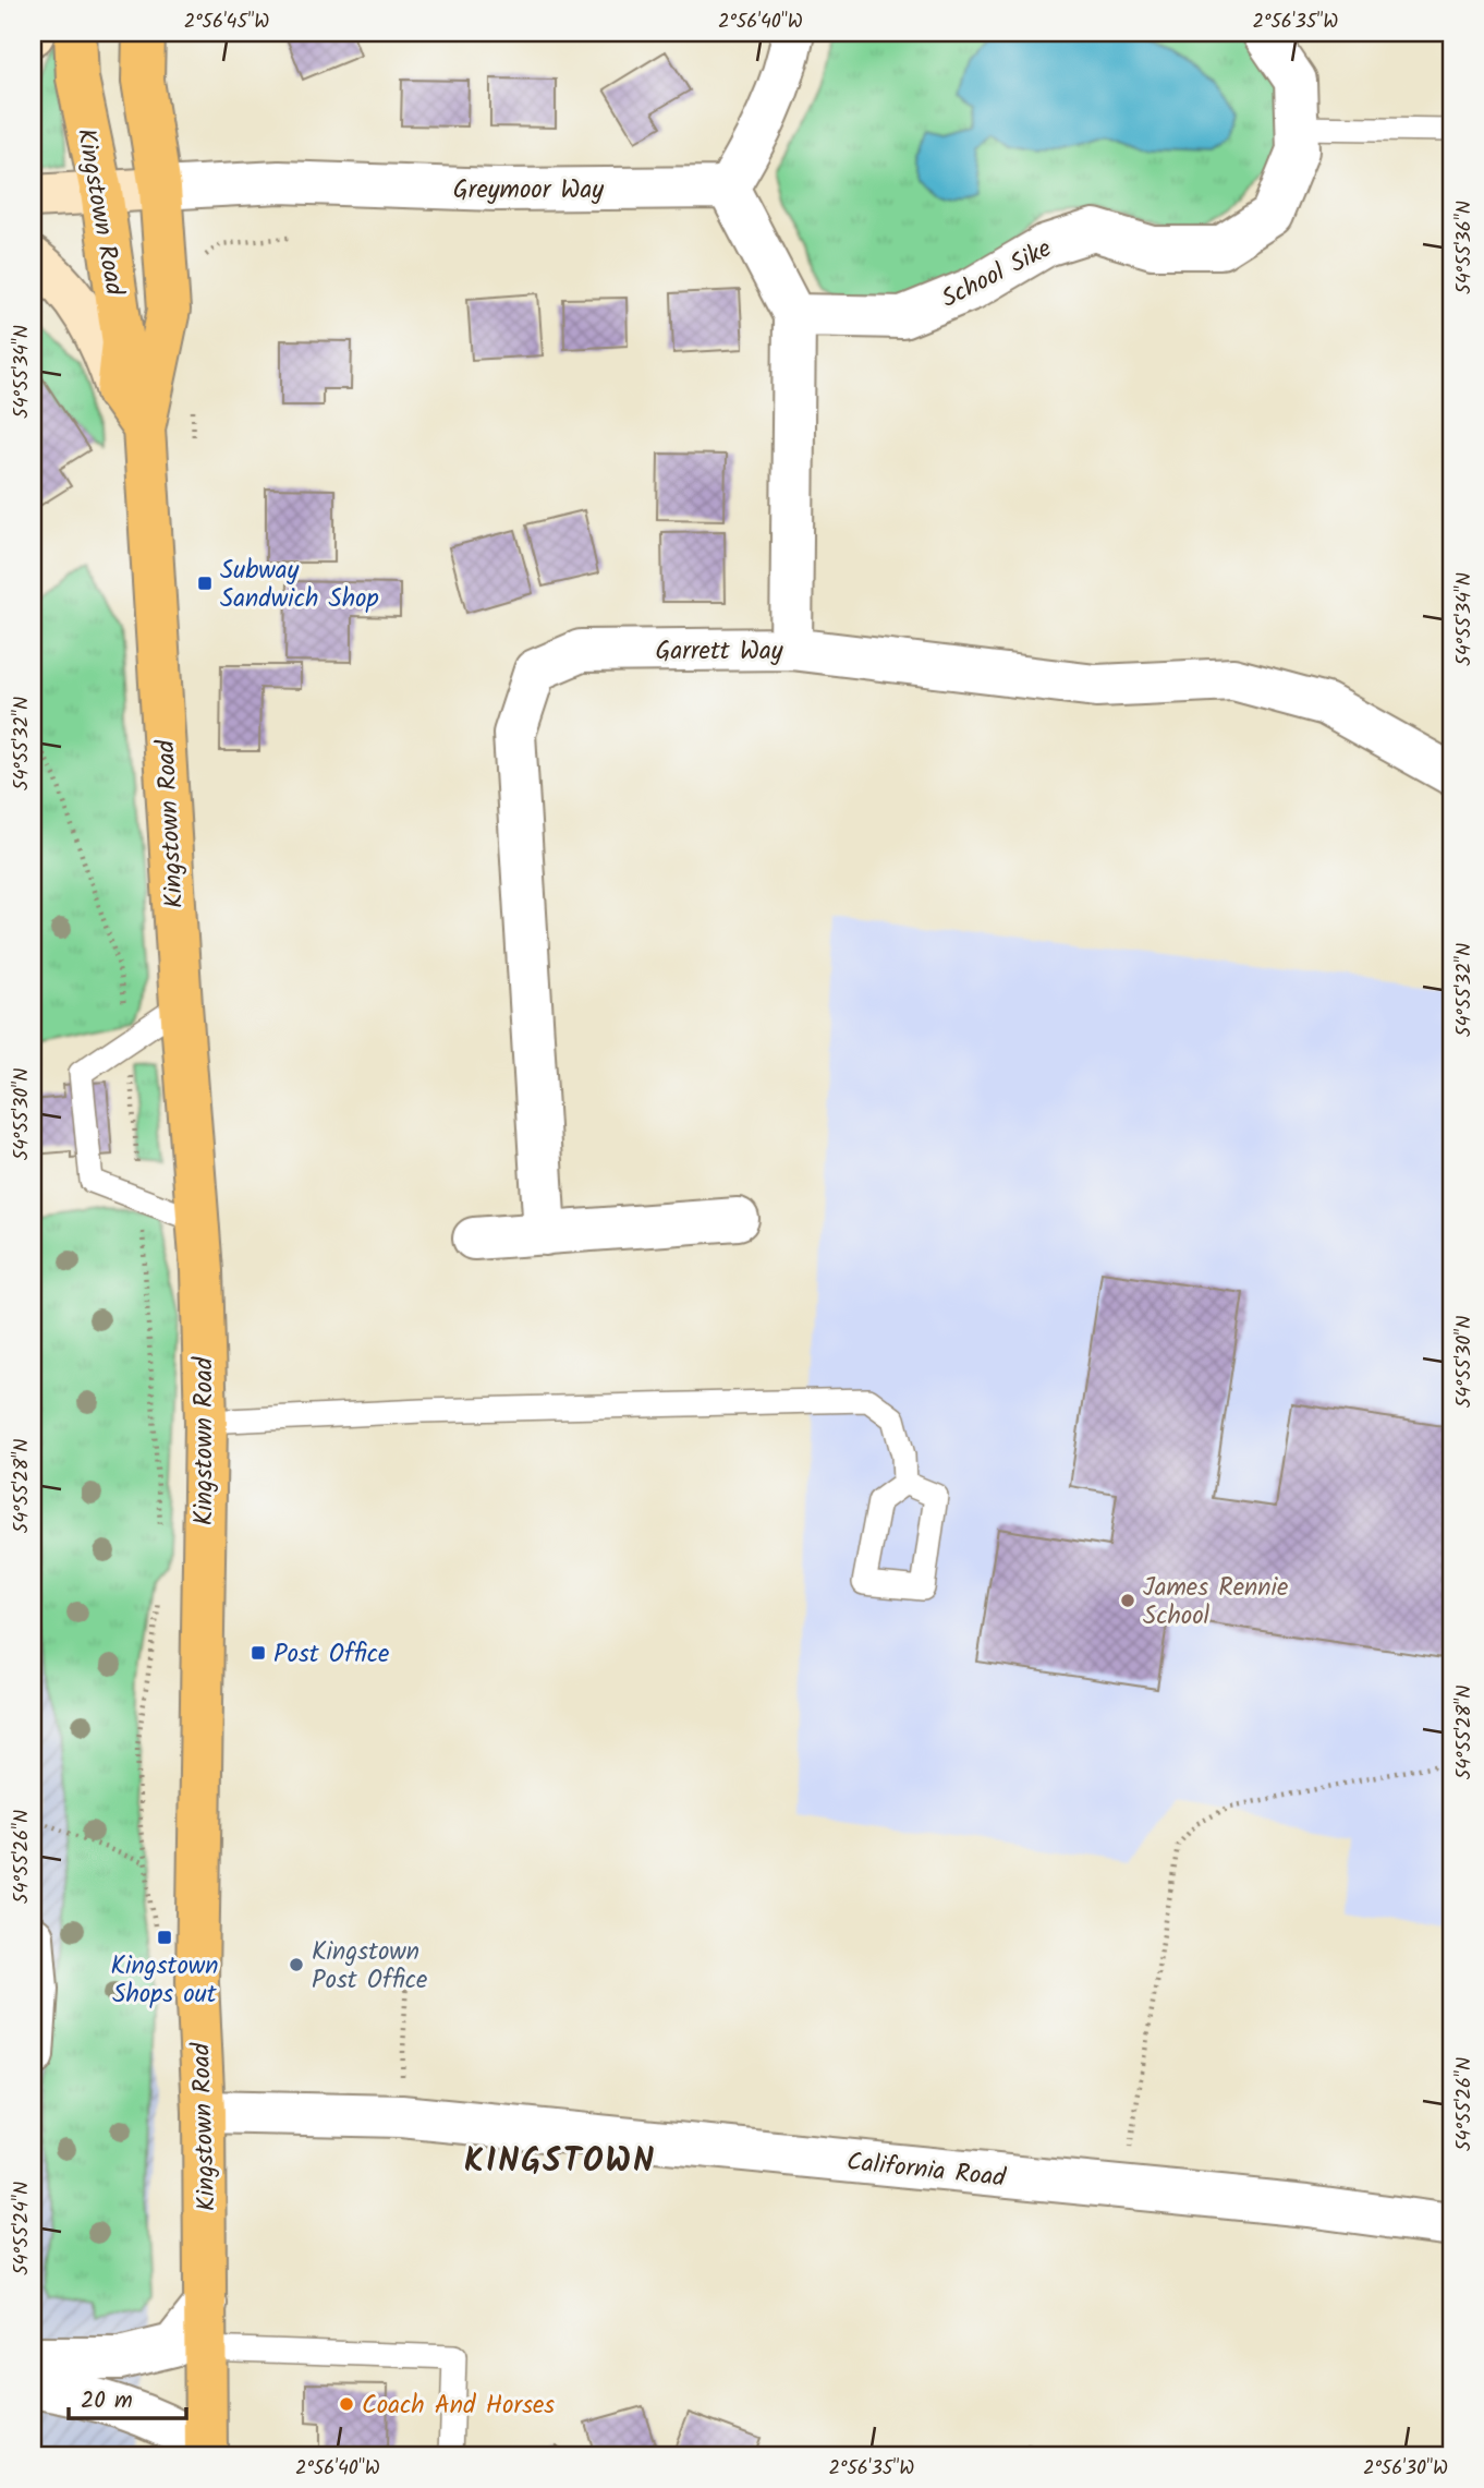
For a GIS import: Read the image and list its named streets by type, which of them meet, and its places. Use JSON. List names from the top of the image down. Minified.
{"streets":{"main road":["Kingstown Road"],"street":["Greymoor Way","School Sike","Garrett Way","California Road"]},"crossings":[["Greymoor Way","Kingstown Road"],["Kingstown Road","California Road"]],"districts":["KINGSTOWN"],"places":{"transit":["Subway Sandwich Shop","Post Office","Kingstown Shops out"],"other":["James Rennie School","Kingstown Post Office","Coach And Horses"]},"scale_bar":"20 m","coordinates":["2°56'45\"W","2°56'40\"W","2°56'35\"W","54°55'36\"N","54°55'34\"N","54°55'32\"N","54°55'30\"N","54°55'28\"N","54°55'26\"N","54°55'24\"N","2°56'30\"W"]}
